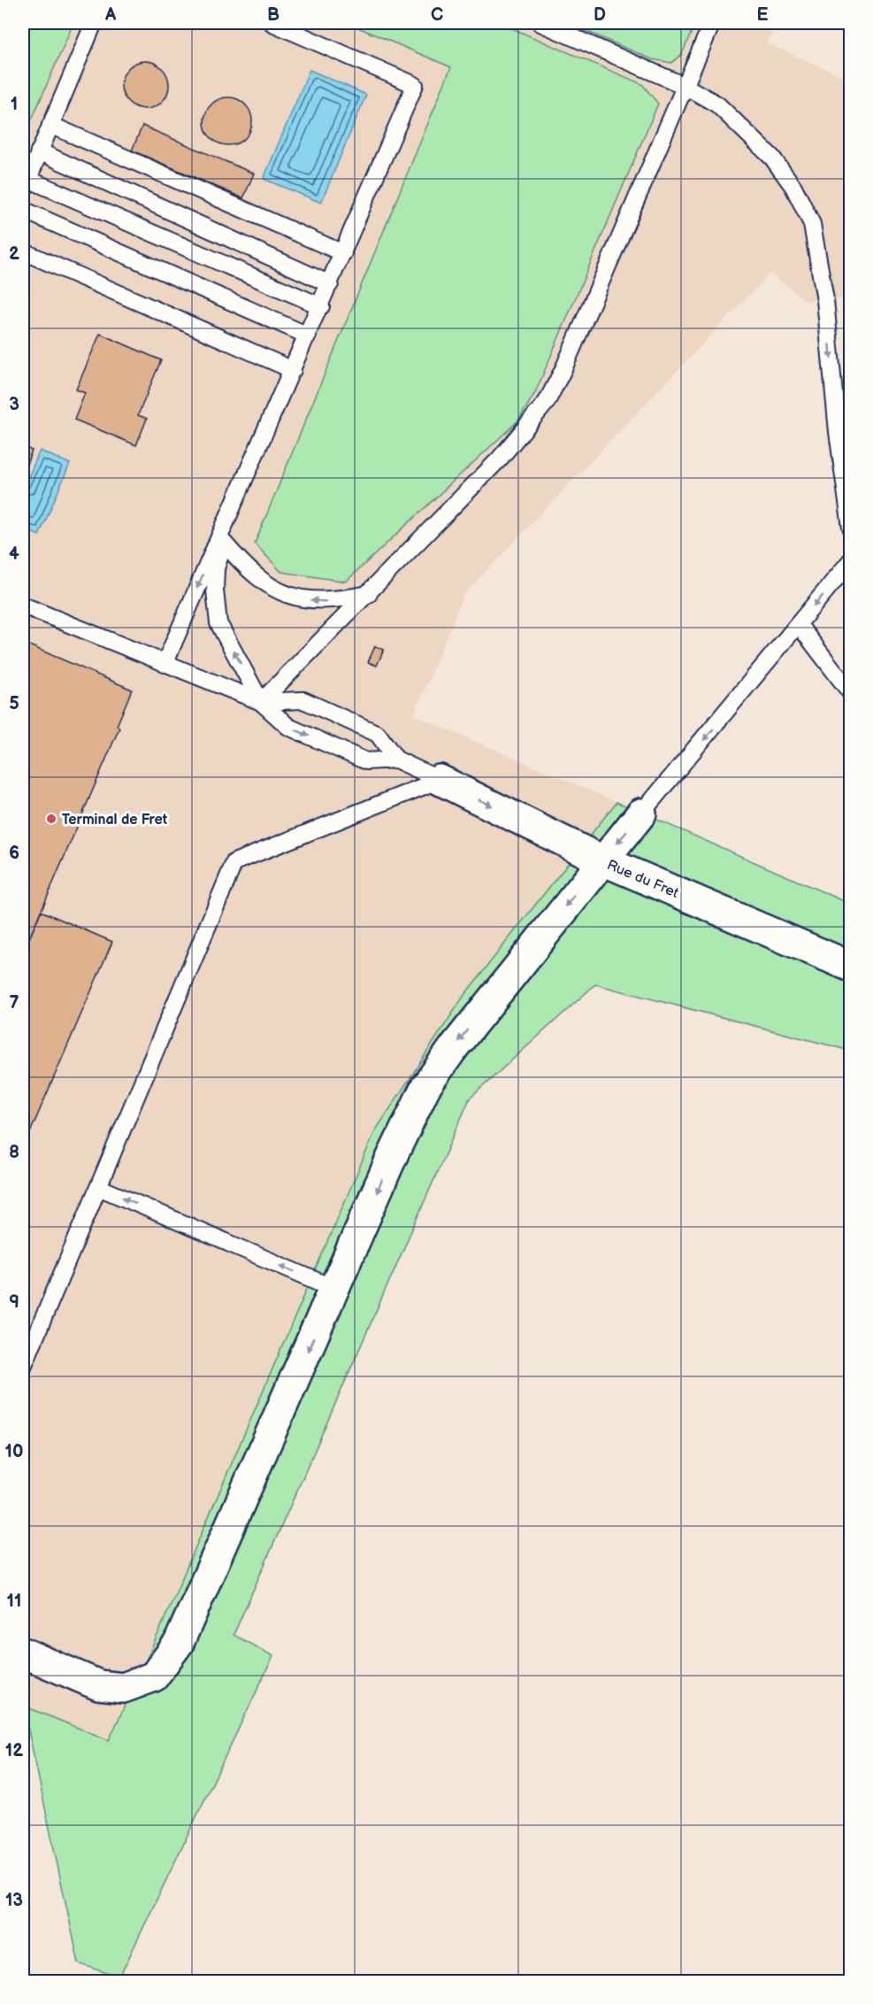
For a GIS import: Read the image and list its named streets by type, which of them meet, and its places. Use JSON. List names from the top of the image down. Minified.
{"streets":{"street":["Rue du Fret"]},"one_way":["Rue du Fret"],"places":["Terminal de Fret"],"grid":{"columns":["A","B","C","D","E"],"rows":["1","2","3","4","5","6","7","8","9","10","11","12","13"]}}
